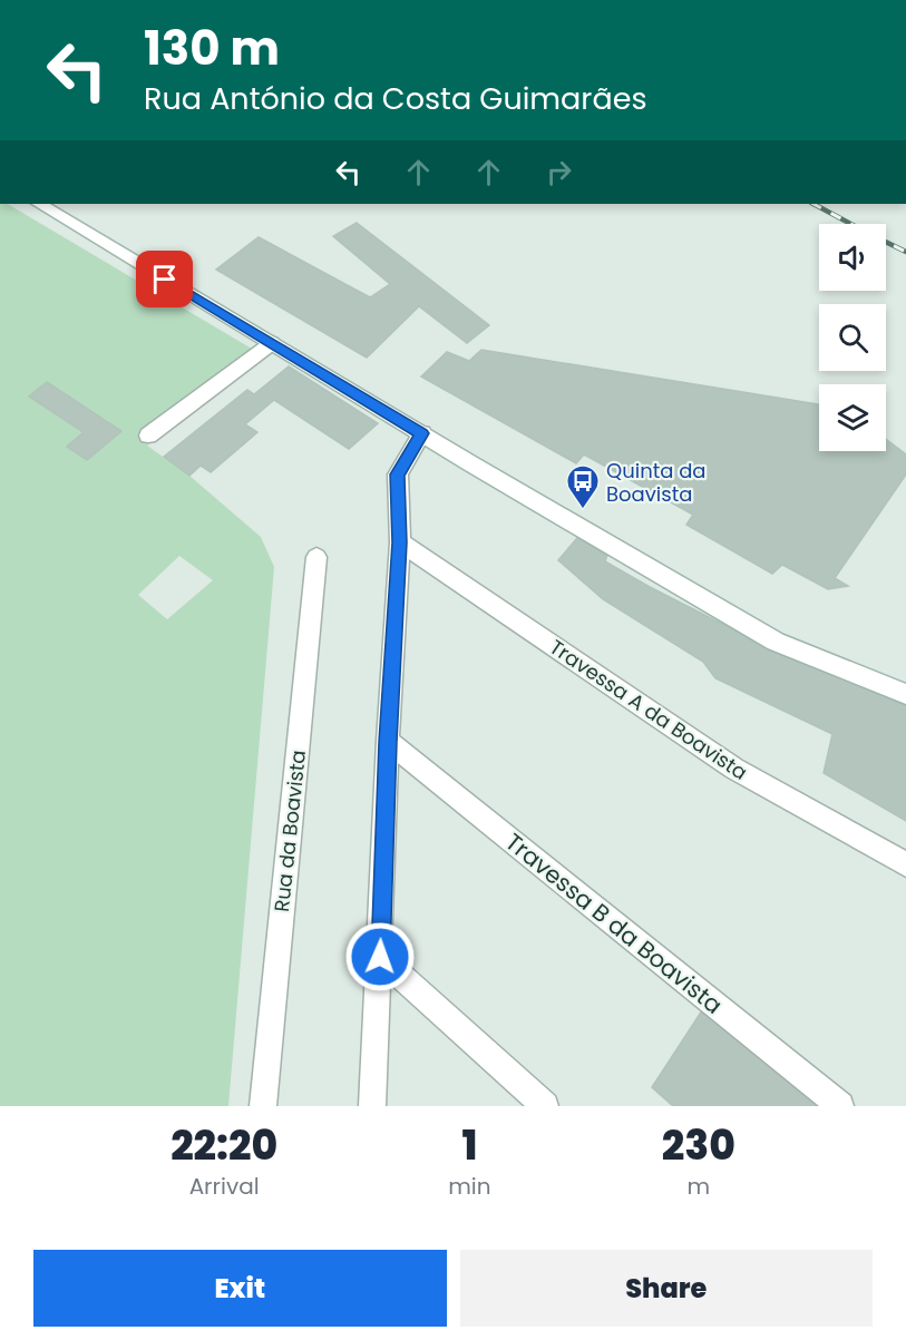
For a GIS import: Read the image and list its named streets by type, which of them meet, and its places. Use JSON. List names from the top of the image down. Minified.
{"streets":{"street":["Travessa A da Boavista","Rua da Boavista","Travessa B da Boavista"]},"places":{"bus stop":["Quinta da Boavista"]},"page":{"turn":["130 m","Rua António da Costa Guimarães"],"eta":["22:20","Arrival","1","min","230","m"],"buttons":["Exit","Share"]}}
